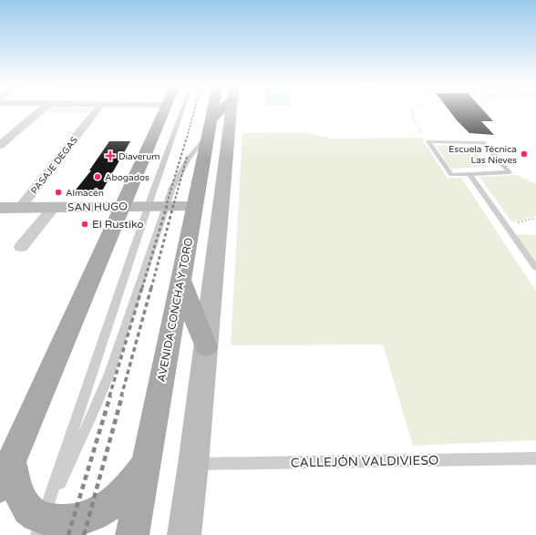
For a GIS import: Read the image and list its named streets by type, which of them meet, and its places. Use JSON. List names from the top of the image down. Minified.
{"streets":{"main road":["AVENIDA CONCHA Y TORO"],"street":["PASAJE DEGAS","SAN HUGO"],"lane":["CALLEJÓN VALDIVIESO"]},"crossings":[["PASAJE DEGAS","SAN HUGO"],["SAN HUGO","AVENIDA CONCHA Y TORO"]],"places":{"other":["Escuela Técnica Las Nieves","Abogados","Almacén","El Rustiko"],"health":["Diaverum"]}}
